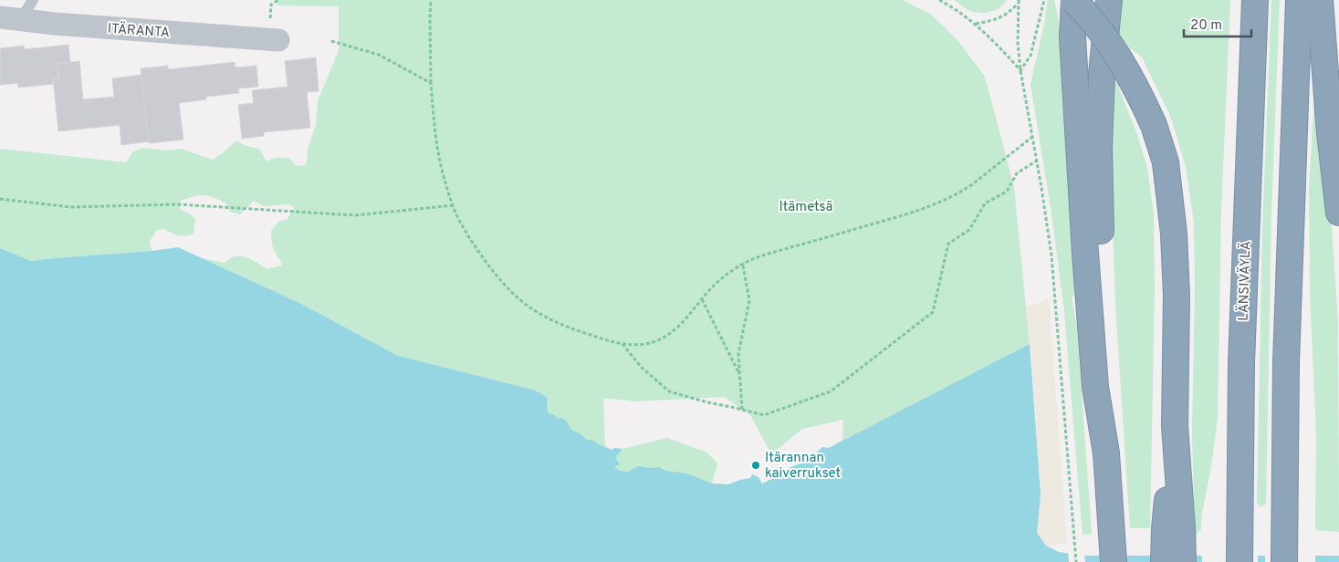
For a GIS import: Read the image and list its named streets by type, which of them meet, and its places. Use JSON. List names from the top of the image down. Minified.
{"streets":{"highway":["LÄNSIVÄYLÄ"],"street":["ITÄRANTA"]},"parks":["Itämetsä"],"places":["Itärannan kaiverrukset"],"scale_bar":"20 m"}
